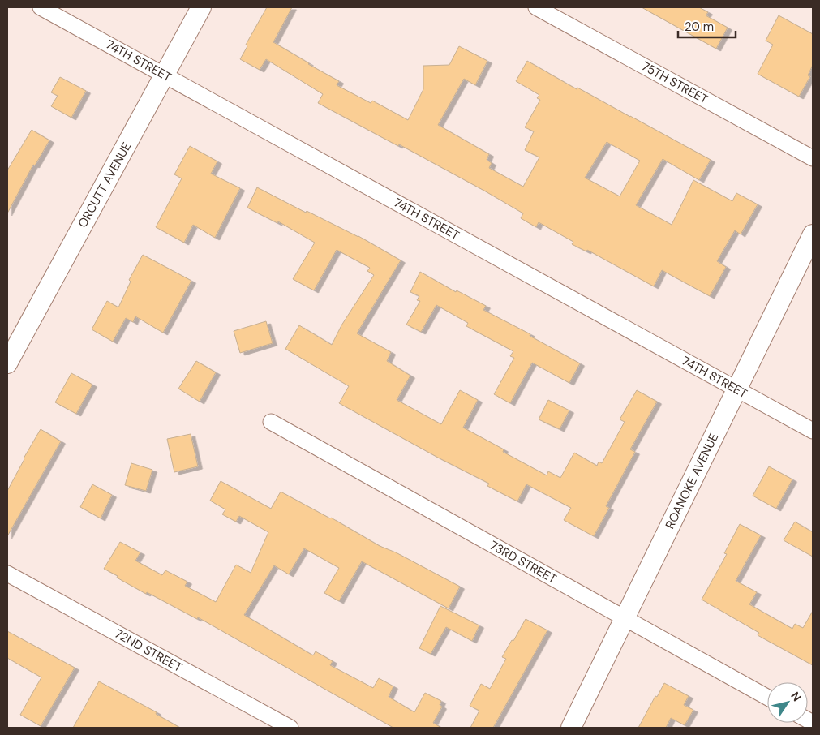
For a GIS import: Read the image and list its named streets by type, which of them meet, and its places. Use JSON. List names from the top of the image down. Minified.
{"streets":{"street":["74TH STREET","75TH STREET","ORCUTT AVENUE","ROANOKE AVENUE","73RD STREET","72ND STREET"]},"crossings":[["74TH STREET","ORCUTT AVENUE"],["74TH STREET","ROANOKE AVENUE"],["ROANOKE AVENUE","73RD STREET"]],"scale_bar":"20 m","north":"top right"}
